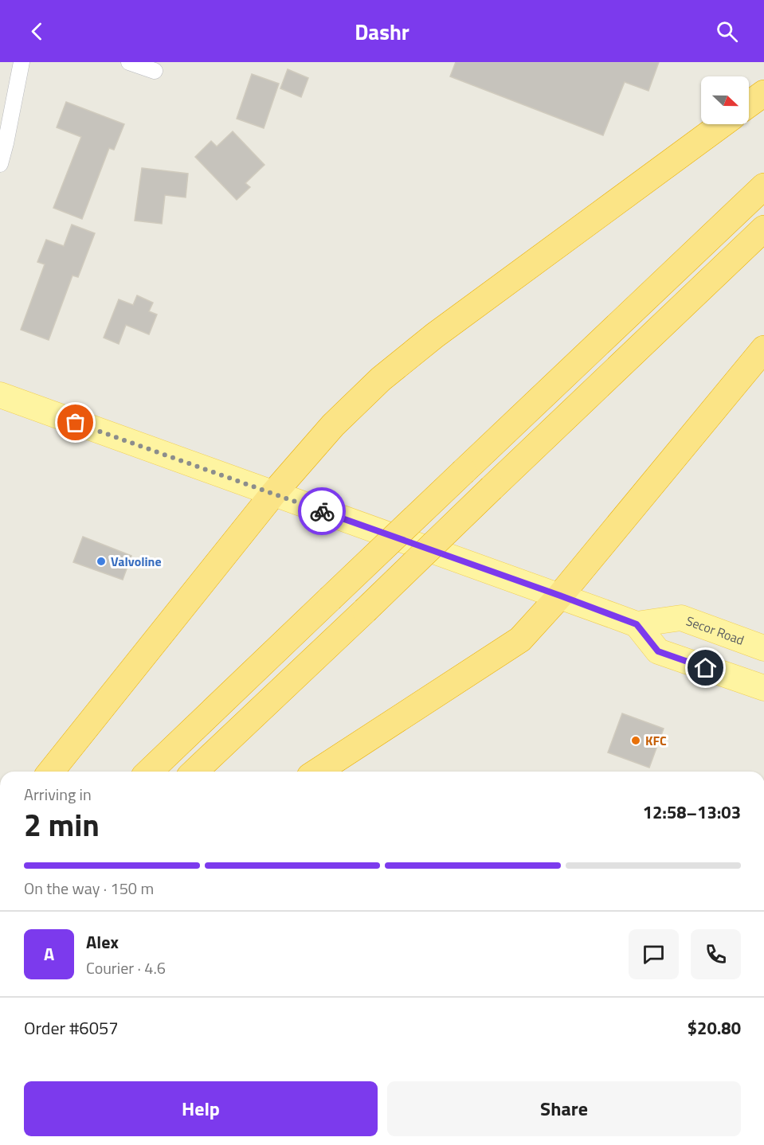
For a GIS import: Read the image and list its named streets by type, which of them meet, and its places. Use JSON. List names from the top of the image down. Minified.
{"streets":{"main road":["Secor Road"]},"places":["Valvoline","KFC"],"north":"right","page":{"header":"Dashr","heading":["2 min","Arriving in","12:58–13:03"],"panel":["Alex","Courier · 4.6","Order #6057","$20.80"],"bar":"On the way · 150 m","round":"A","buttons":["Help","Share"]}}
